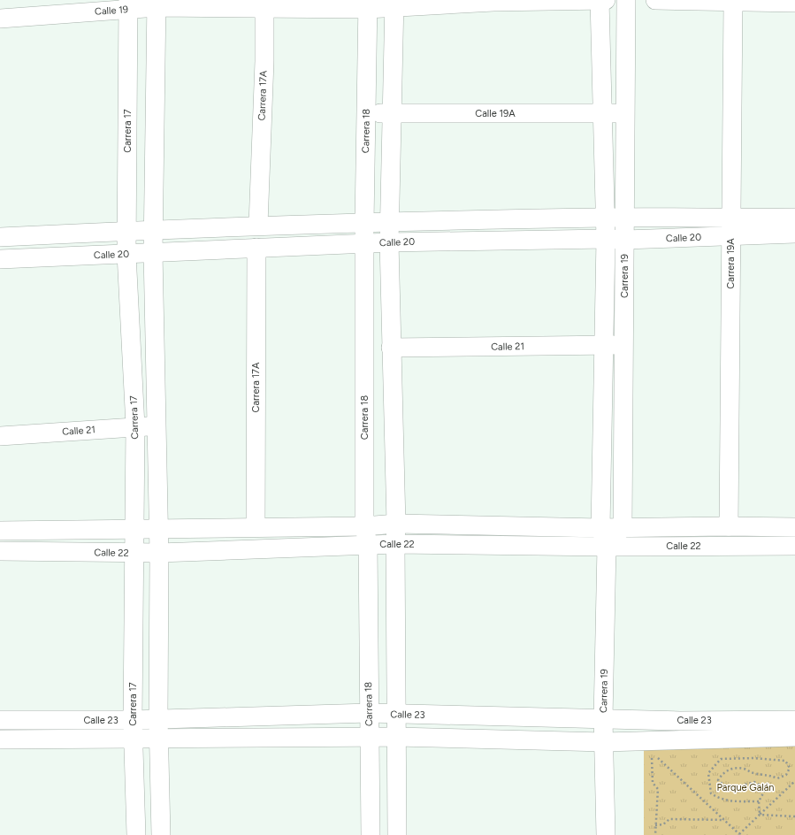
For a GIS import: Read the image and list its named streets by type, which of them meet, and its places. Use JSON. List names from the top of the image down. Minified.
{"streets":{"street":["Calle 19","Carrera 17A","Calle 19A","Carrera 17","Carrera 18","Calle 20","Carrera 19A","Carrera 19","Calle 21","Calle 22","Calle 23"]},"crossings":[["Calle 19","Carrera 17A"],["Calle 19","Carrera 17"],["Calle 19","Carrera 18"],["Calle 19","Carrera 19"],["Carrera 17A","Calle 20"],["Carrera 17A","Calle 22"],["Calle 19A","Carrera 18"],["Calle 19A","Carrera 19"],["Carrera 17","Calle 20"],["Carrera 17","Calle 21"],["Carrera 17","Calle 22"],["Carrera 17","Calle 23"],["Carrera 18","Calle 20"],["Carrera 18","Calle 22"],["Carrera 18","Calle 23"],["Calle 20","Carrera 19A"],["Calle 20","Carrera 19"],["Carrera 19A","Calle 22"],["Carrera 19","Calle 21"],["Carrera 19","Calle 22"],["Carrera 19","Calle 23"]],"parks":["Parque Galán"]}
